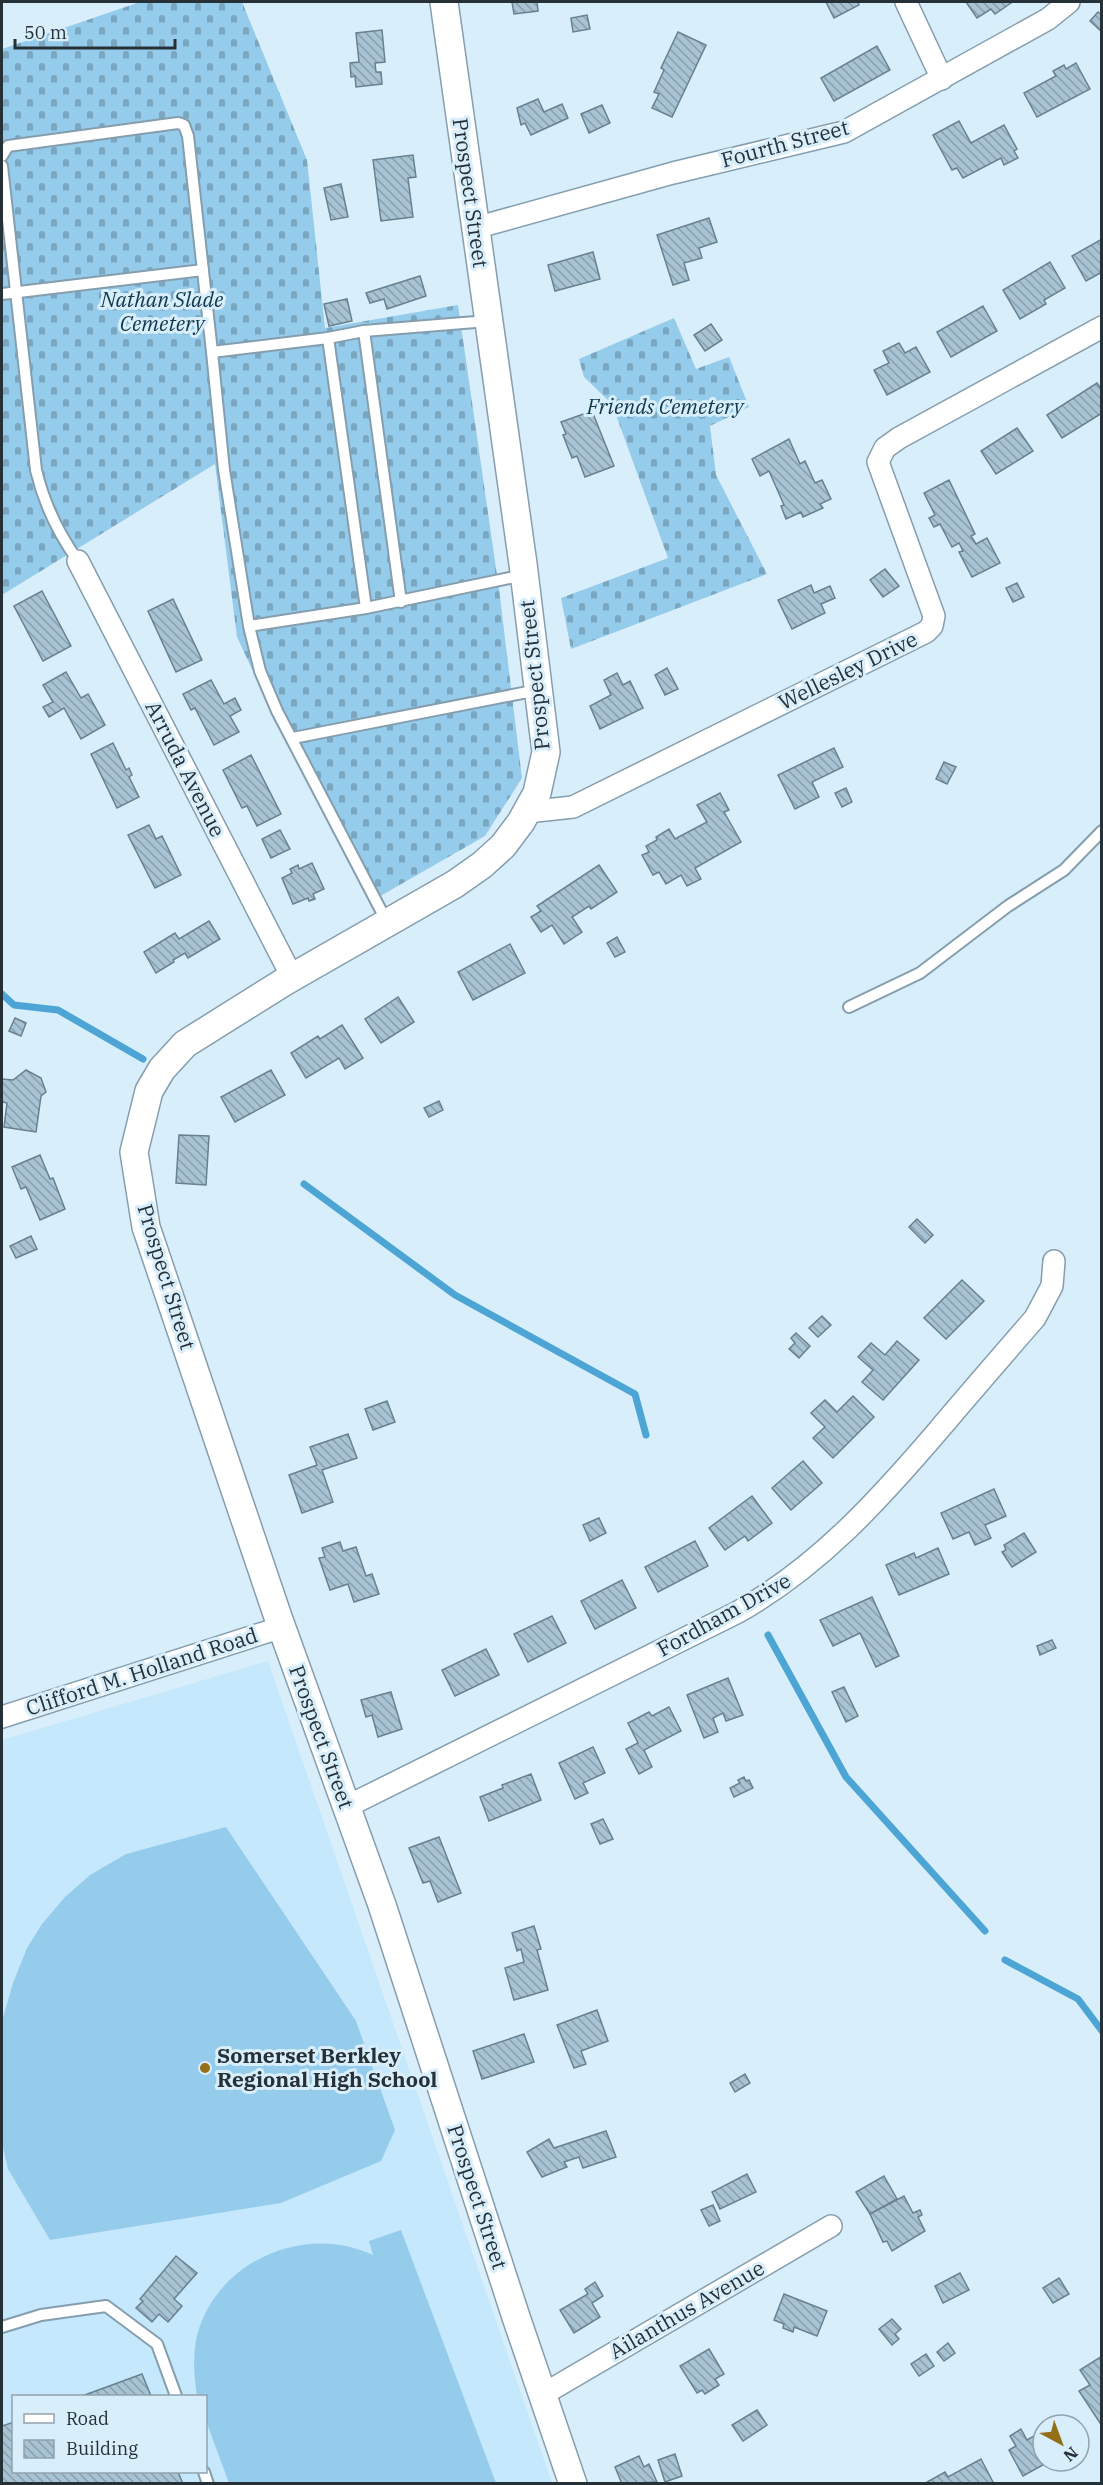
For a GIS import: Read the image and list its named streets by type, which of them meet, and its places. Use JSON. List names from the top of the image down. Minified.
{"streets":{"street":["Fourth Street","Prospect Street","Wellesley Drive","Arruda Avenue","Fordham Drive","Clifford M. Holland Road","Ailanthus Avenue"]},"crossings":[["Fourth Street","Prospect Street"],["Prospect Street","Wellesley Drive"],["Prospect Street","Arruda Avenue"],["Prospect Street","Fordham Drive"],["Prospect Street","Clifford M. Holland Road"],["Prospect Street","Ailanthus Avenue"]],"parks":["Nathan Slade Cemetery","Friends Cemetery"],"places":["Somerset Berkley Regional High School"],"legend":["Road","Building"],"scale_bar":"50 m","north":"bottom right"}
